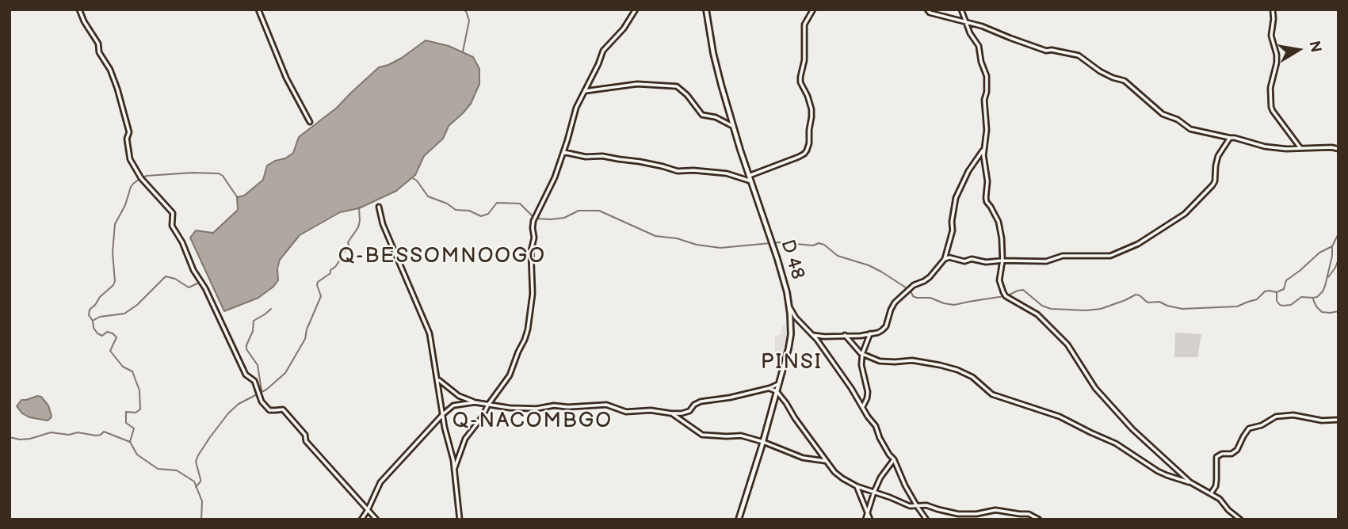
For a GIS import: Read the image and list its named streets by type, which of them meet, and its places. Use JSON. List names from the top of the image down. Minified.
{"streets":{"street":["D 48"]},"districts":["Q-BESSOMNOOGO","PINSI","Q-NACOMBGO"],"north":"right"}
